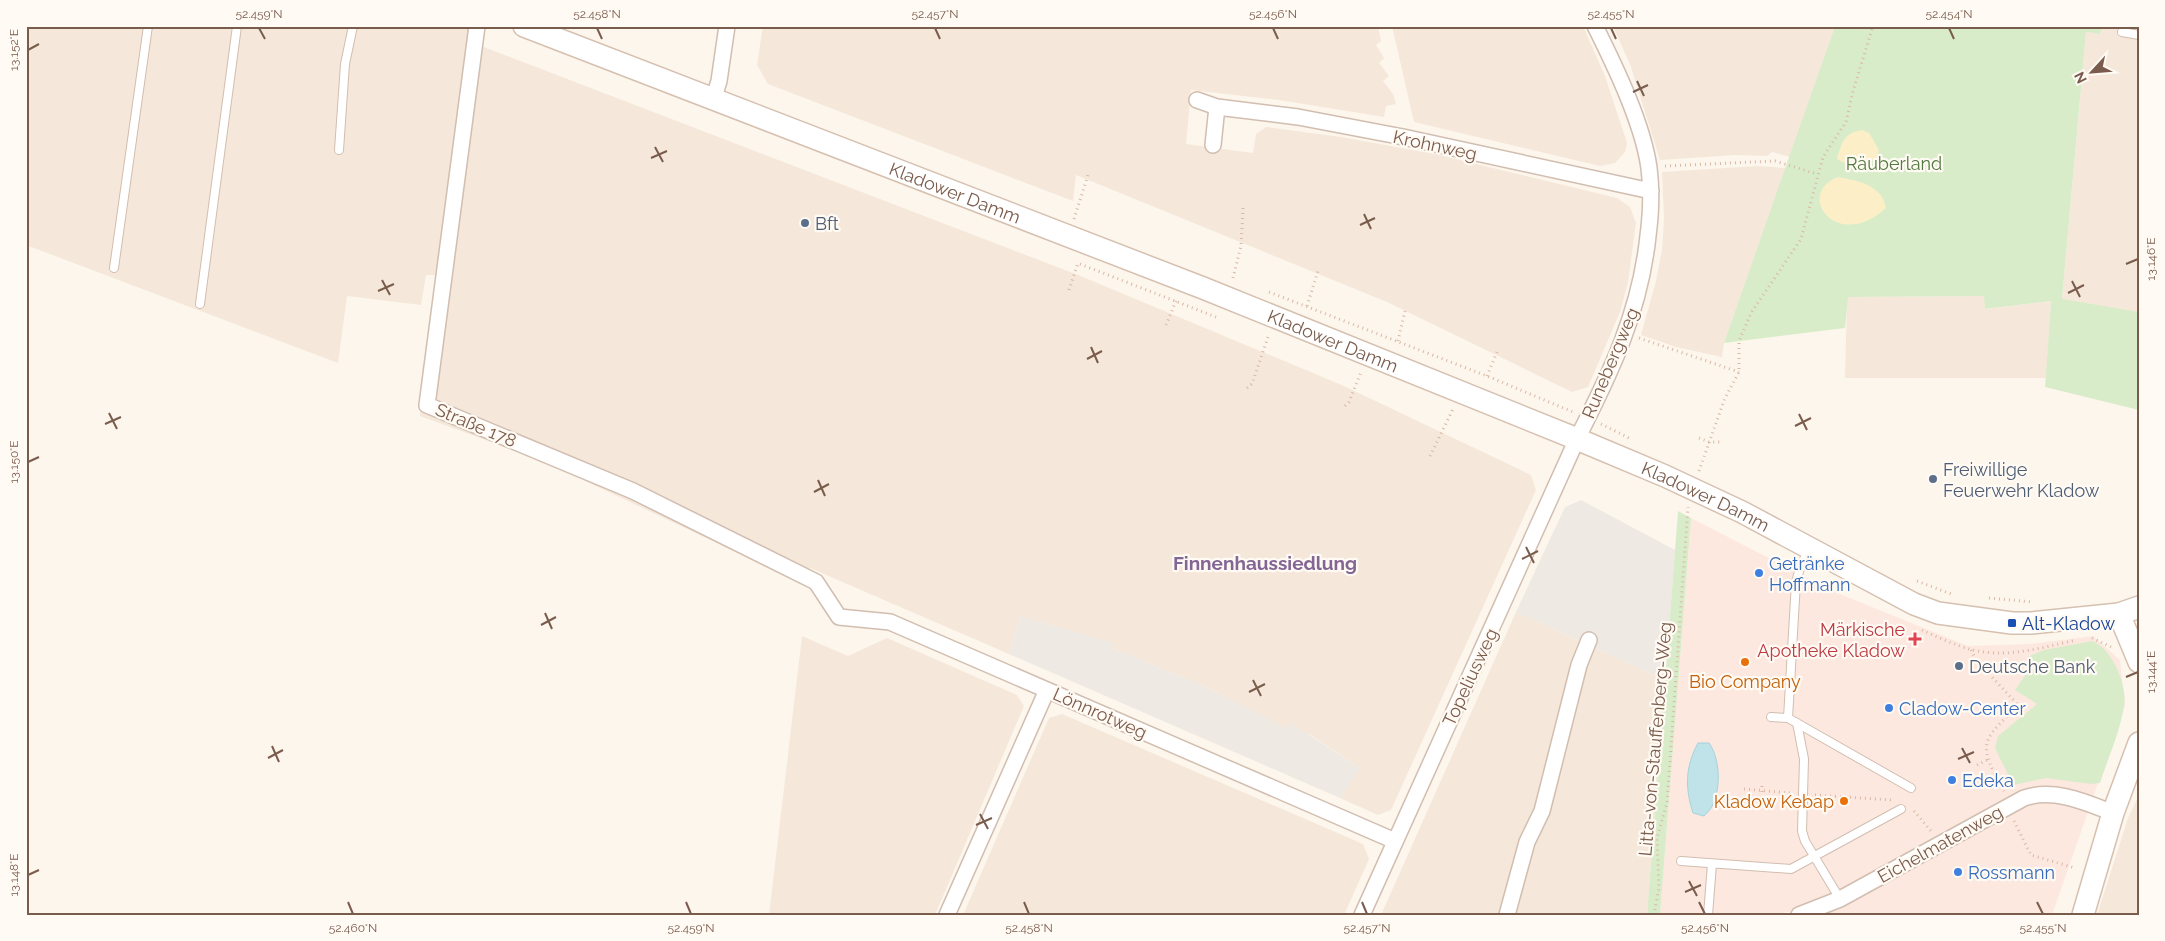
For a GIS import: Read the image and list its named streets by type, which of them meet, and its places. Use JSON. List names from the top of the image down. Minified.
{"streets":{"main road":["Kladower Damm"],"street":["Krohnweg","Runebergweg","Straße 178","Topeliusweg","Lönnrotweg","Eichelmatenweg"],"path":["Litta-von-Stauffenberg-Weg"]},"crossings":[["Krohnweg","Runebergweg"],["Kladower Damm","Runebergweg"],["Kladower Damm","Topeliusweg"],["Runebergweg","Topeliusweg"],["Straße 178","Lönnrotweg"],["Topeliusweg","Lönnrotweg"]],"districts":["Finnenhaussiedlung"],"parks":["Räuberland"],"places":{"other":["Bft","Freiwillige Feuerwehr Kladow","Getränke Hoffmann","Bio Company","Deutsche Bank","Cladow-Center","Edeka","Kladow Kebap","Rossmann"],"transit":["Alt-Kladow"],"health":["Märkische Apotheke Kladow"]},"north":"bottom left","coordinates":["52.459°N","52.458°N","52.457°N","52.456°N","52.455°N","52.454°N","13.152°E","13.146°E","13.150°E","13.144°E","13.148°E","52.460°N"]}
